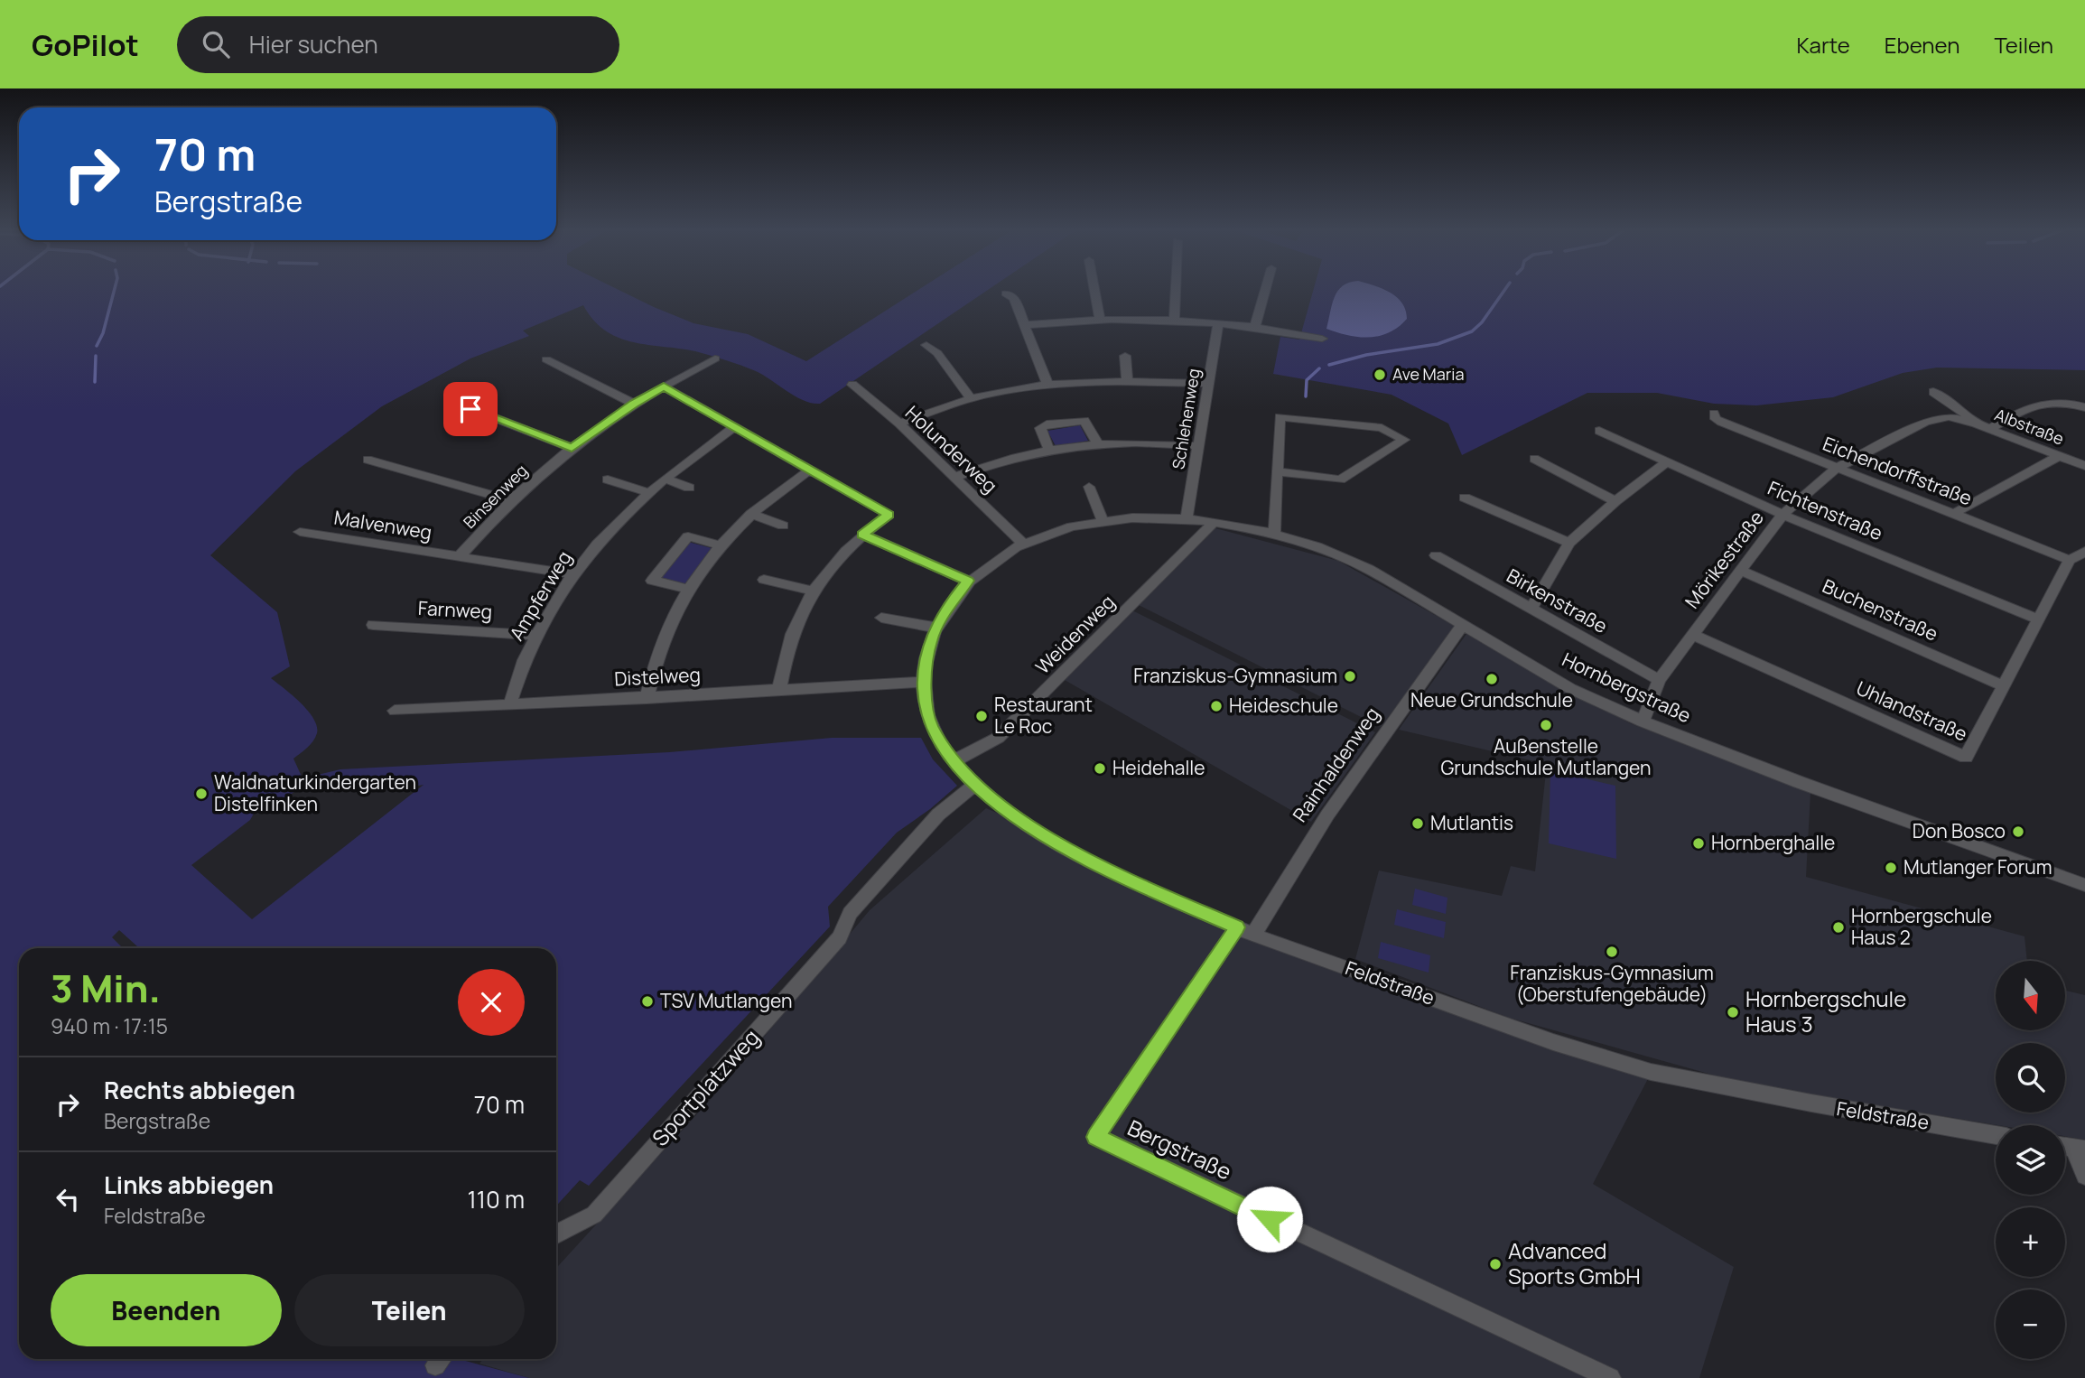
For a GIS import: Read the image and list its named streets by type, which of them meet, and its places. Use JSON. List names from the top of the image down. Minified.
{"streets":{"street":["Schlehenweg","Albstraße","Holunderweg","Eichendorffstraße","Binsenweg","Fichtenstraße","Malvenweg","Mörikestraße","Ampferweg","Birkenstraße","Farnweg","Buchenstraße","Weidenweg","Distelweg","Hornbergstraße","Uhlandstraße","Rainhaldenweg","Feldstraße","Sportplatzweg","Bergstraße"]},"crossings":[["Schlehenweg","Hornbergstraße"],["Albstraße","Mörikestraße"],["Holunderweg","Feldstraße"],["Eichendorffstraße","Mörikestraße"],["Eichendorffstraße","Uhlandstraße"],["Binsenweg","Malvenweg"],["Fichtenstraße","Mörikestraße"],["Fichtenstraße","Uhlandstraße"],["Malvenweg","Ampferweg"],["Mörikestraße","Birkenstraße"],["Mörikestraße","Buchenstraße"],["Mörikestraße","Hornbergstraße"],["Mörikestraße","Uhlandstraße"],["Ampferweg","Farnweg"],["Ampferweg","Distelweg"],["Buchenstraße","Uhlandstraße"],["Weidenweg","Hornbergstraße"],["Weidenweg","Feldstraße"],["Distelweg","Feldstraße"],["Hornbergstraße","Rainhaldenweg"],["Hornbergstraße","Feldstraße"],["Rainhaldenweg","Feldstraße"],["Rainhaldenweg","Bergstraße"],["Feldstraße","Sportplatzweg"],["Feldstraße","Bergstraße"]],"places":["Ave Maria","Franziskus-Gymnasium","Neue Grundschule","Heideschule","Restaurant Le Roc","Außenstelle Grundschule Mutlangen","Heidehalle","Waldnaturkindergarten Distelfinken","Mutlantis","Don Bosco","Hornberghalle","Mutlanger Forum","Hornbergschule Haus 2","Franziskus-Gymnasium (Oberstufengebäude)","TSV Mutlangen","Hornbergschule Haus 3","Advanced Sports GmbH"],"north":"bottom","page":{"header":"GoPilot","search":"Hier suchen","nav":["Karte","Ebenen","Teilen"],"turn":["70 m","Bergstraße"],"heading":["3 Min.","940 m · 17:15"],"map_buttons":["+","−"],"list":[{"name":"Rechts abbiegen","note":"Bergstraße","value":"70 m"},{"name":"Links abbiegen","note":"Feldstraße","value":"110 m"}],"buttons":["Beenden","Teilen"]}}
